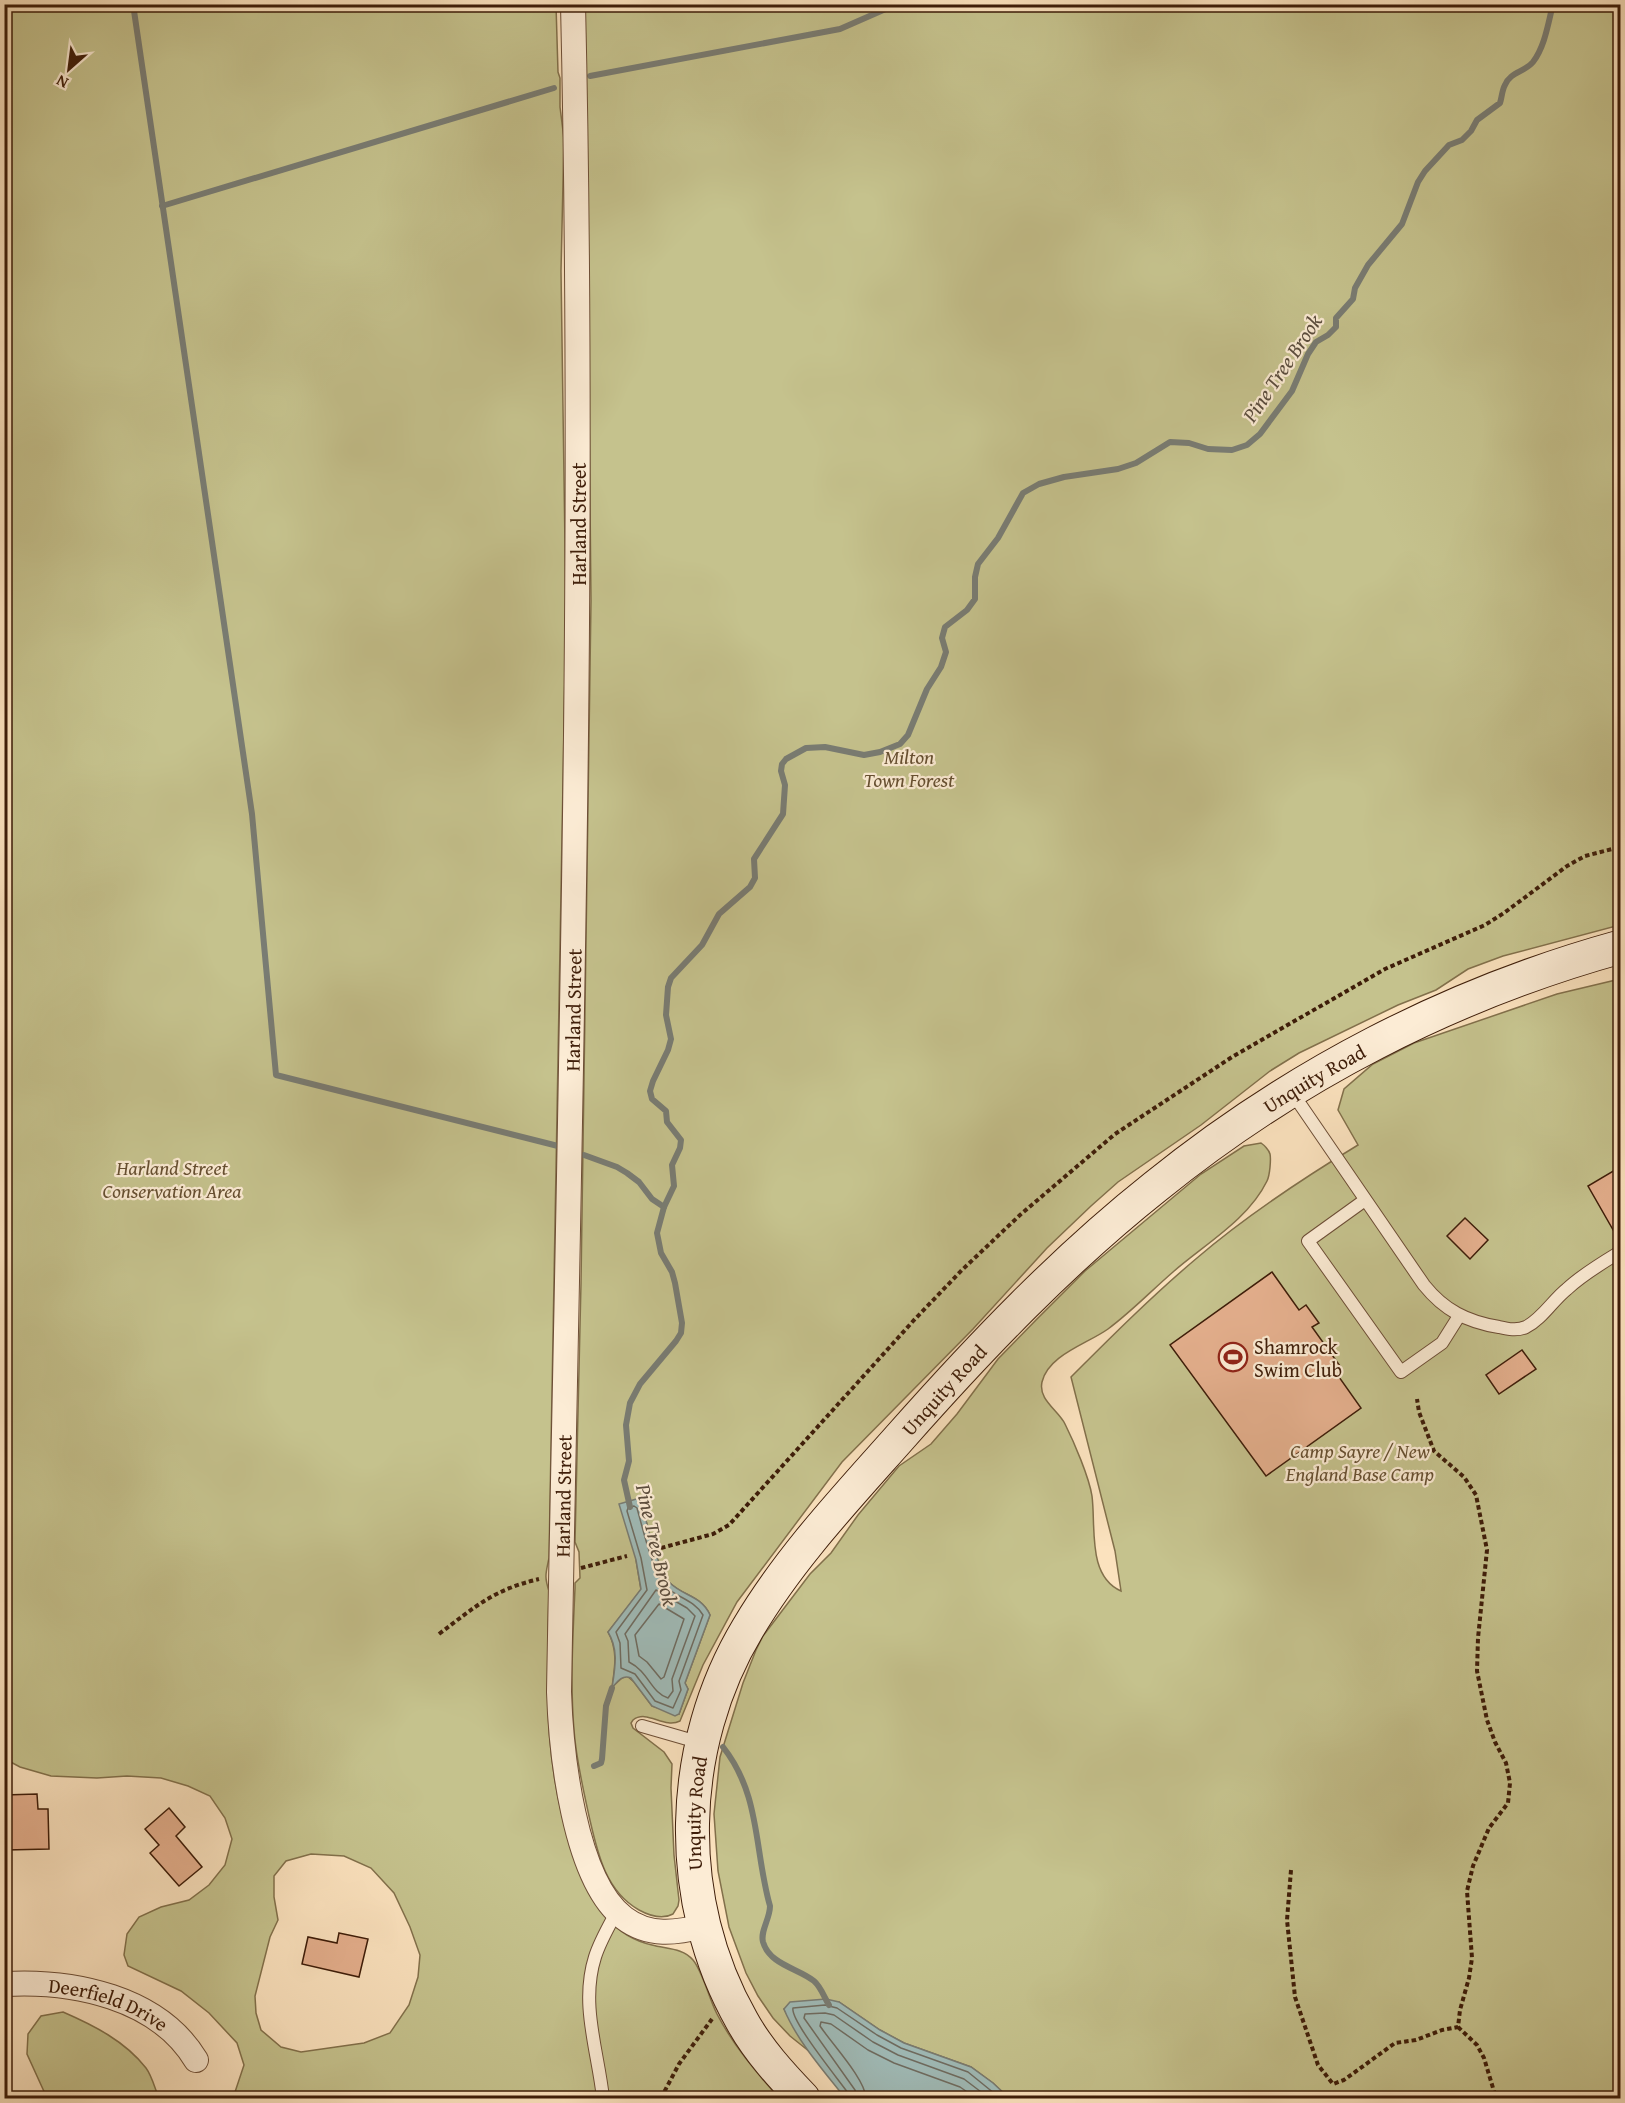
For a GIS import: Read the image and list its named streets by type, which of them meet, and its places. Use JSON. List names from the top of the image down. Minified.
{"streets":{"main road":["Unquity Road"],"street":["Harland Street","Deerfield Drive"]},"crossings":[["Harland Street","Unquity Road"]],"water":["Pine Tree Brook"],"parks":["Milton Town Forest","Harland Street Conservation Area","Camp Sayre / New England Base Camp"],"places":{"sports":["Shamrock Swim Club"]},"north":"bottom left"}
